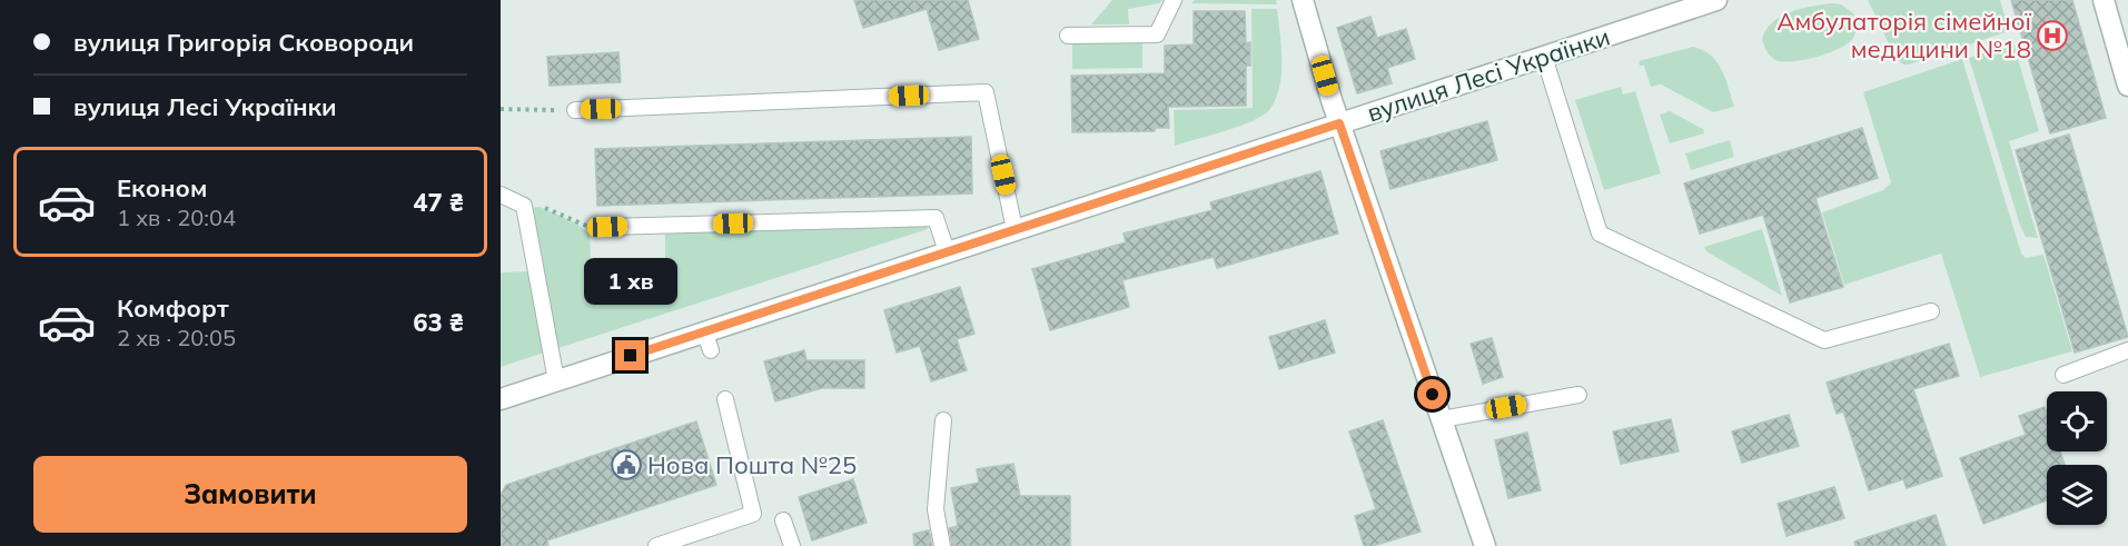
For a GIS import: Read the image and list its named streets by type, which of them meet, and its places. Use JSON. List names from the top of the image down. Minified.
{"streets":{"street":["вулиця Лесі Українки"]},"places":{"hospital":["Амбулаторія сімейної медицини №18"],"public building":["Нова Пошта №25"]},"page":{"banner":["вулиця Григорія Сковороди","вулиця Лесі Українки"],"list":[{"name":"Економ","note":"1 хв · 20:04","value":"47 ₴"},{"name":"Комфорт","note":"2 хв · 20:05","value":"63 ₴"}],"bubble":"1 хв","buttons":"Замовити"}}
